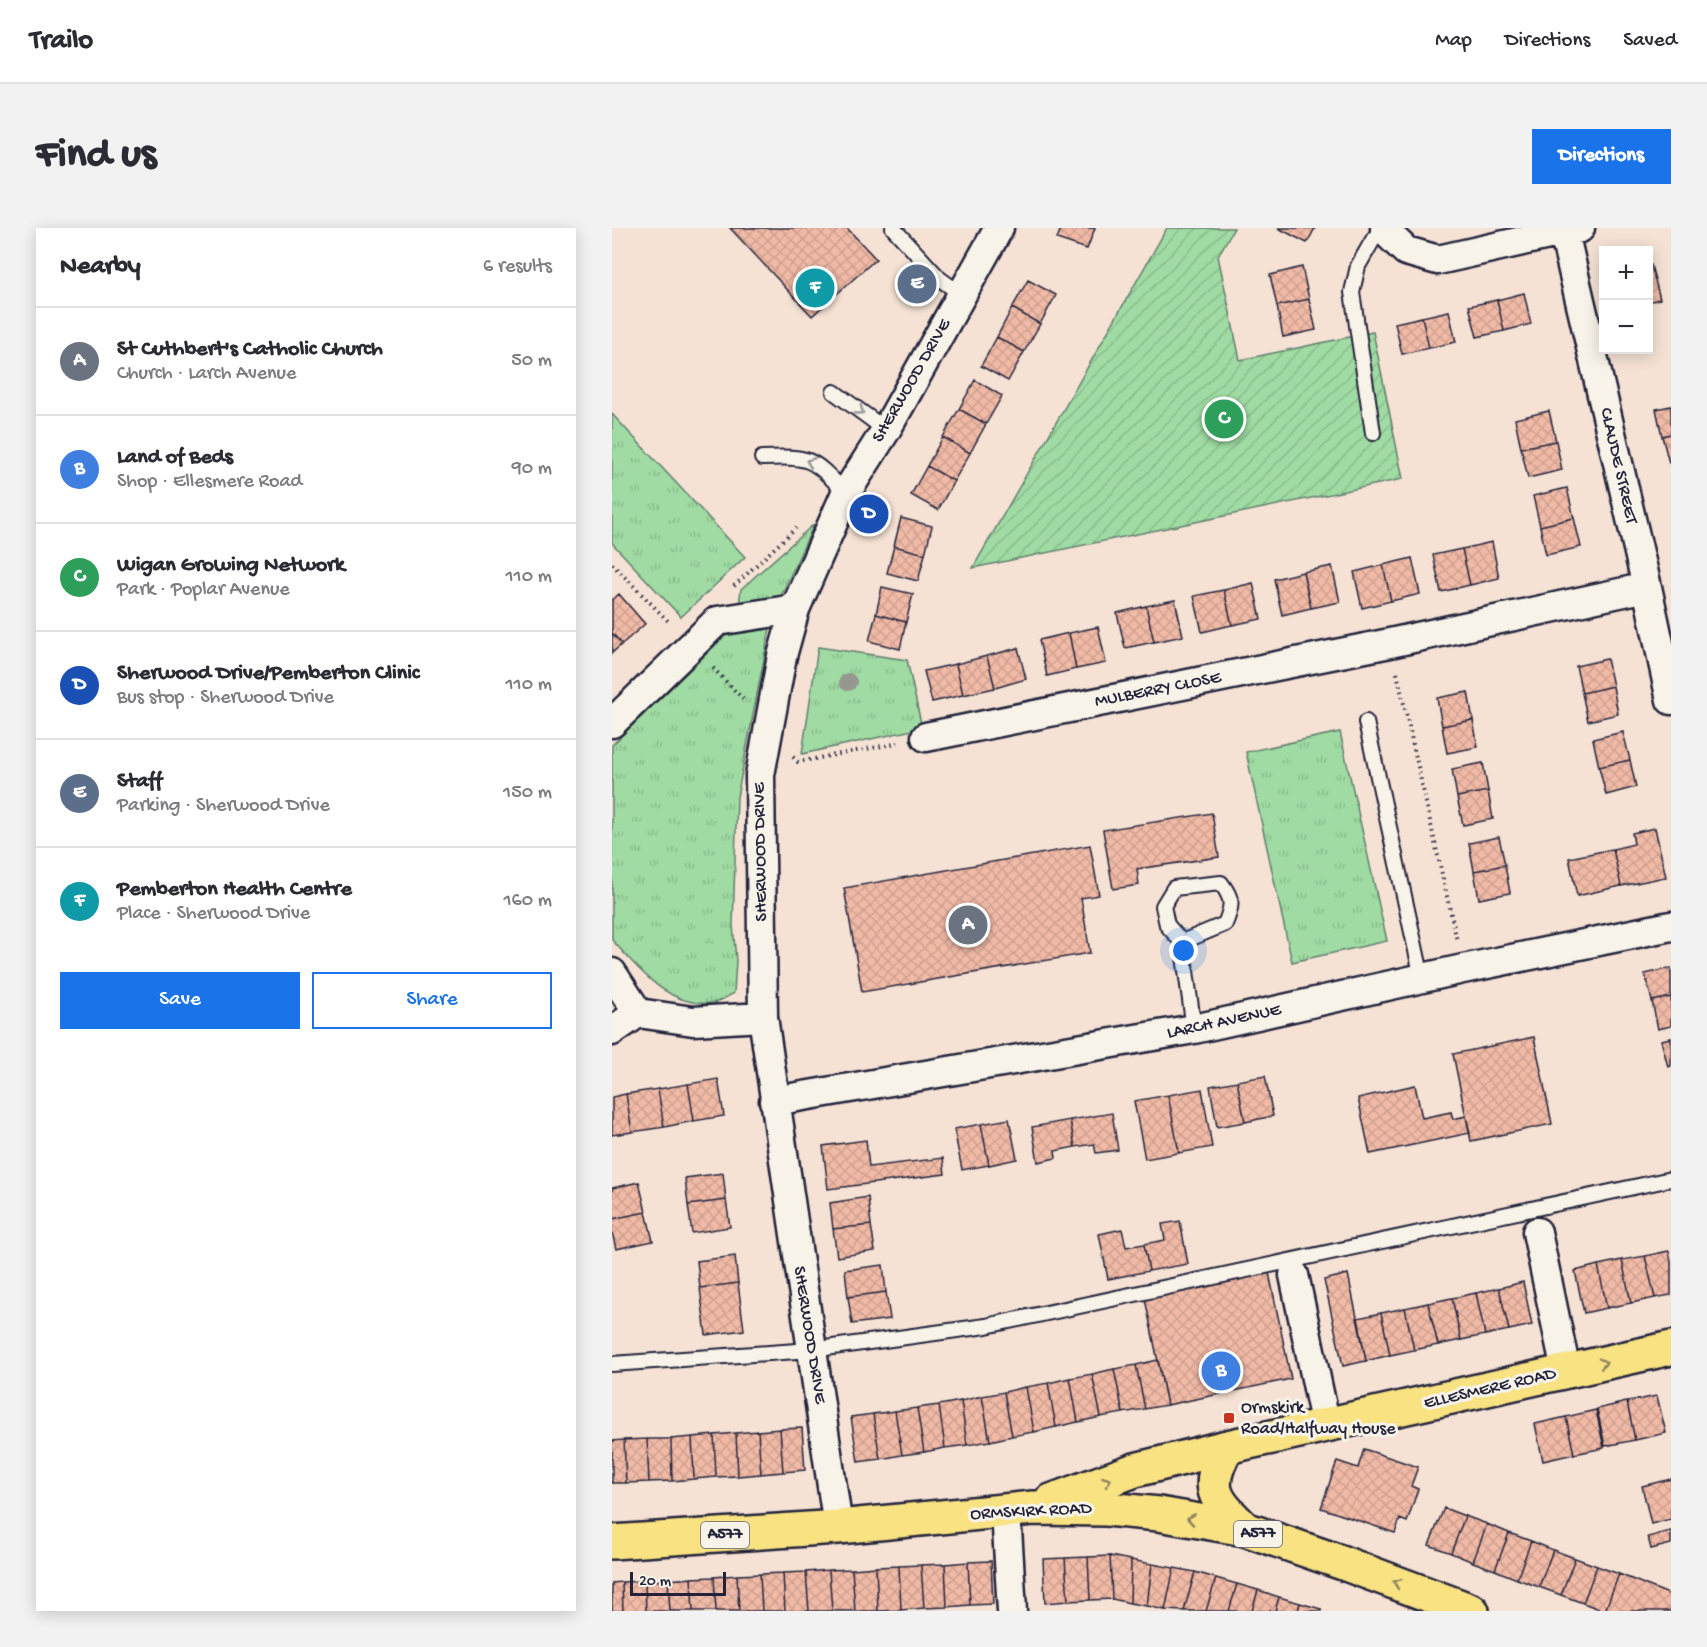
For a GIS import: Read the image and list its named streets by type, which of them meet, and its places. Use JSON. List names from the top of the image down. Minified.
{"streets":{"highway":["ELLESMERE ROAD","ORMSKIRK ROAD","A577"],"street":["SHERWOOD DRIVE","CLAUDE STREET","MULBERRY CLOSE","LARCH AVENUE"]},"crossings":[["SHERWOOD DRIVE","LARCH AVENUE"],["SHERWOOD DRIVE","ORMSKIRK ROAD"],["CLAUDE STREET","MULBERRY CLOSE"],["ELLESMERE ROAD","ORMSKIRK ROAD"],["ELLESMERE ROAD","A577"],["ORMSKIRK ROAD","A577"]],"one_way":["ELLESMERE ROAD","ORMSKIRK ROAD"],"places":{"transit":["Ormskirk Road/Halfway House"]},"scale_bar":"20 m","page":{"header":"Trailo","nav":["Map","Directions","Saved"],"buttons":["Directions",["Save","Share"]],"title":"Find us","heading":["Nearby","6 results"],"map_buttons":["+","−"],"pins":["E","F","C","D","A","B"],"list":[{"mark":"A","name":"St Cuthbert's Catholic Church","note":"Church · Larch Avenue","value":"50 m"},{"mark":"B","name":"Land of Beds","note":"Shop · Ellesmere Road","value":"90 m"},{"mark":"C","name":"Wigan Growing Network","note":"Park · Poplar Avenue","value":"110 m"},{"mark":"D","name":"Sherwood Drive/Pemberton Clinic","note":"Bus stop · Sherwood Drive","value":"110 m"},{"mark":"E","name":"Staff","note":"Parking · Sherwood Drive","value":"150 m"},{"mark":"F","name":"Pemberton Health Centre","note":"Place · Sherwood Drive","value":"160 m"}],"scale":"20 m"}}
